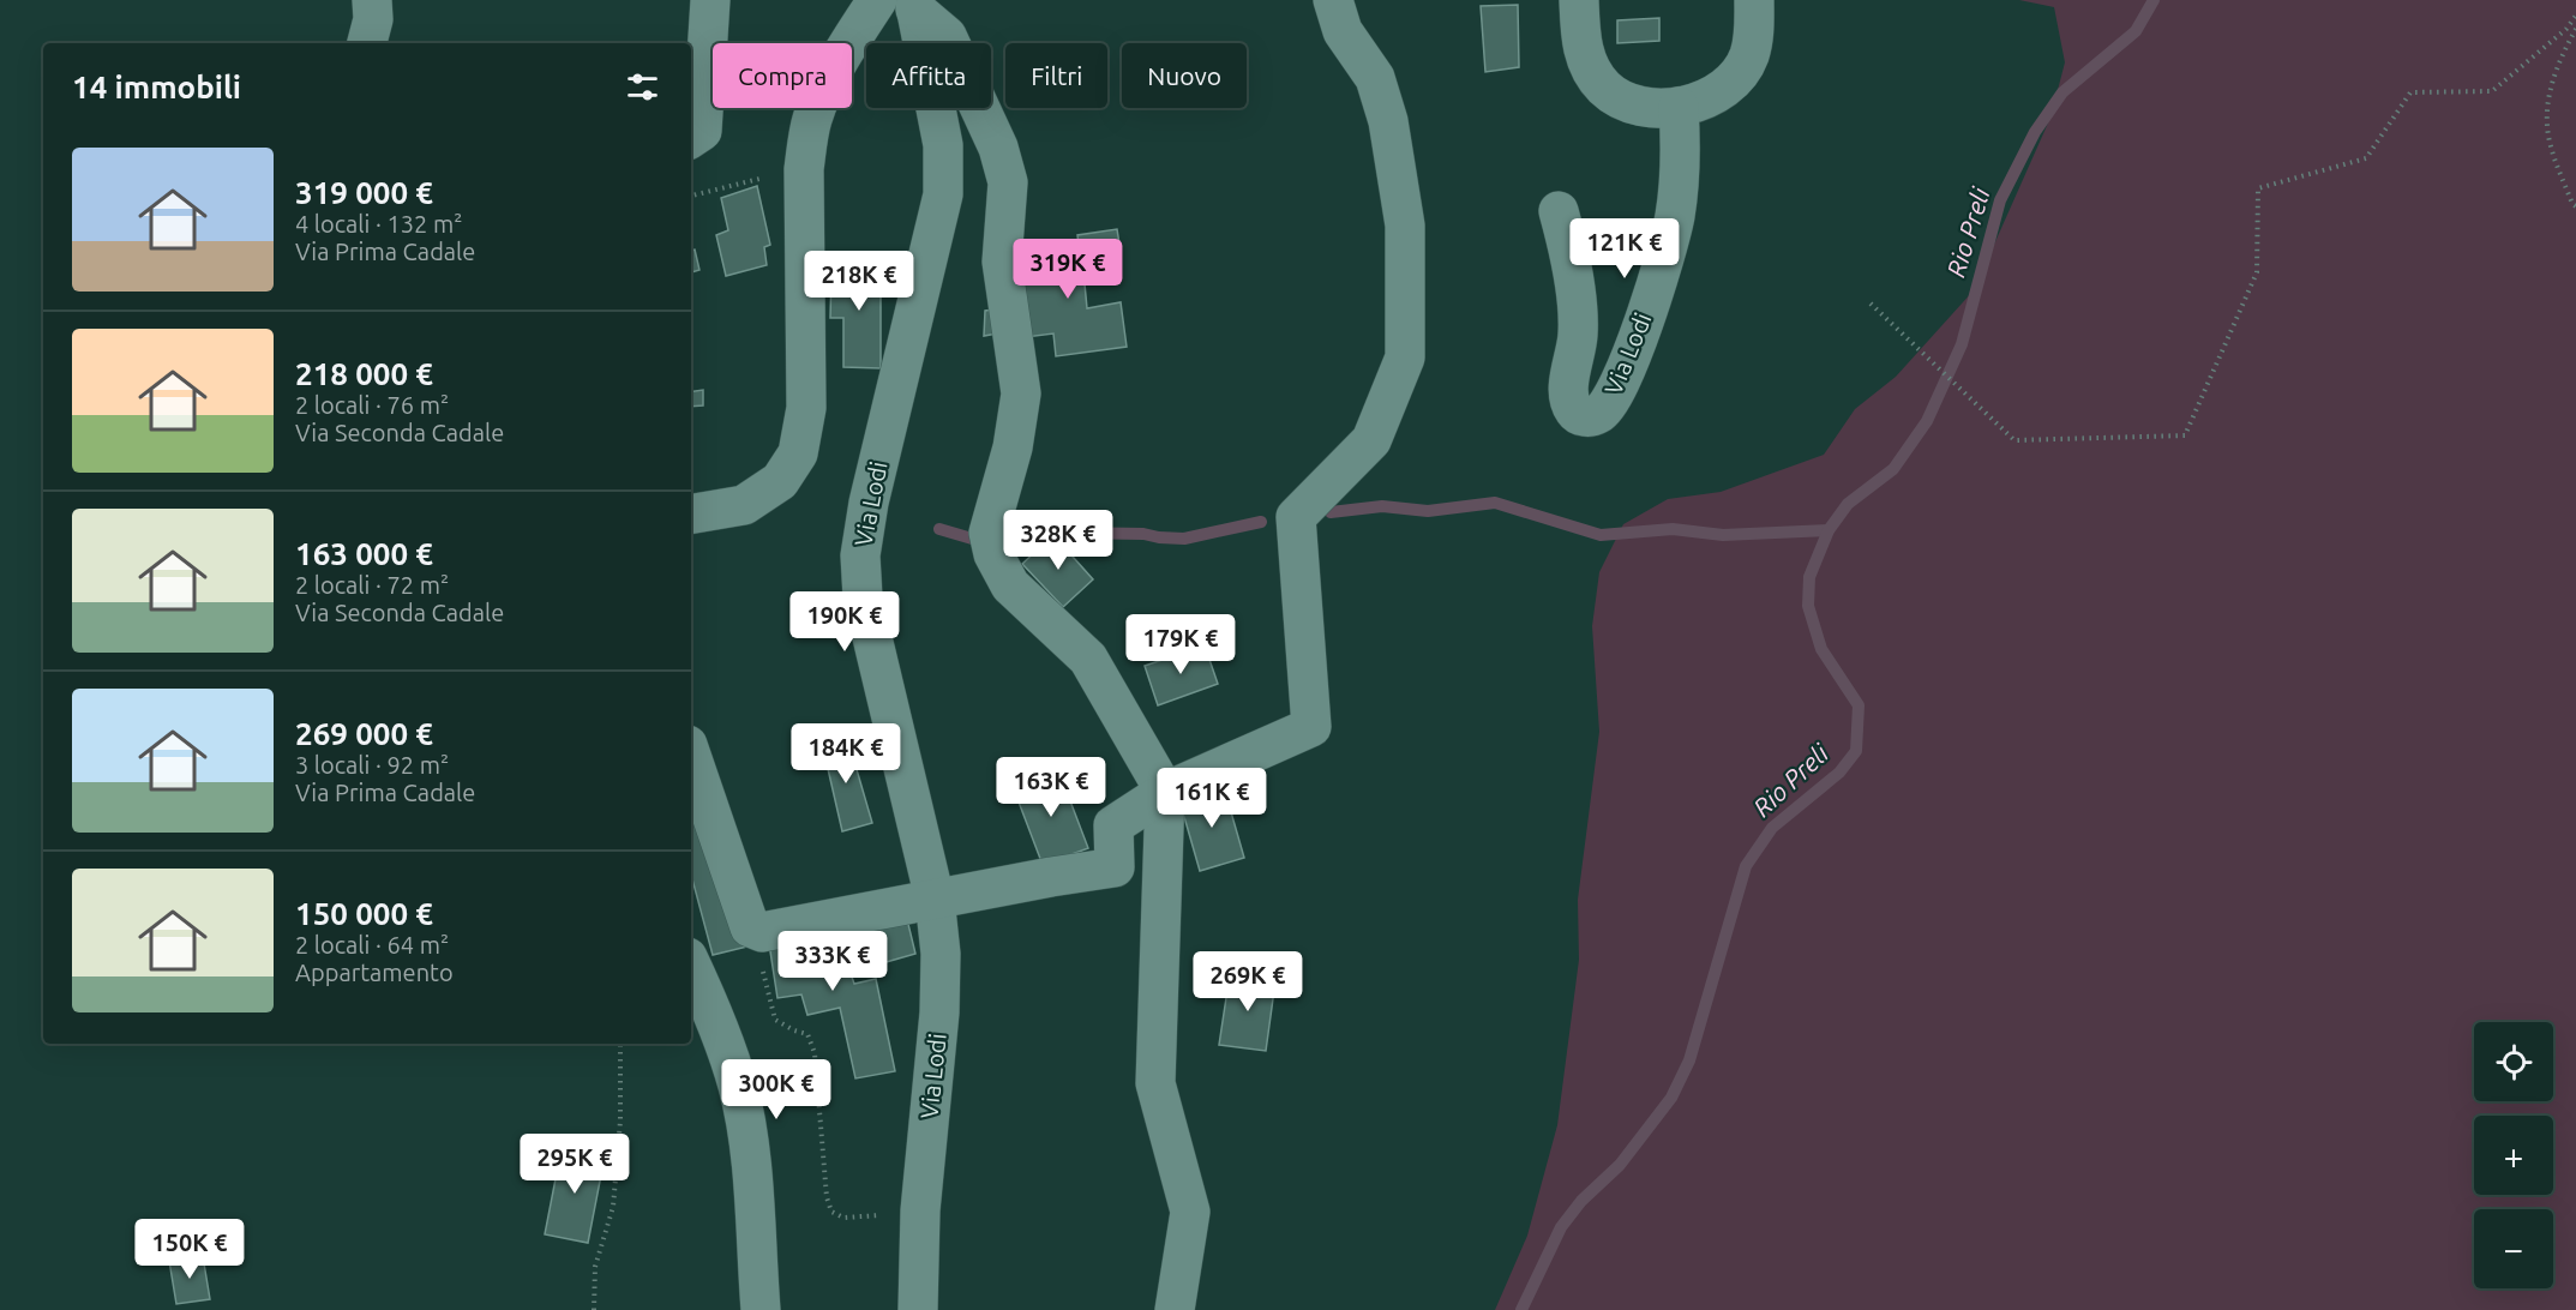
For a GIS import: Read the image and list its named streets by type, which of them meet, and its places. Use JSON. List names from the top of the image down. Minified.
{"streets":{"street":["Via Lodi"]},"water":["Rio Preli"],"page":{"chip":["Compra","Affitta","Filtri","Nuovo"],"heading":"14 immobili","list":[{"name":"319 000 €","note":"4 locali · 132 m² · Via Prima Cadale"},{"name":"218 000 €","note":"2 locali · 76 m² · Via Seconda Cadale"},{"name":"163 000 €","note":"2 locali · 72 m² · Via Seconda Cadale"},{"name":"269 000 €","note":"3 locali · 92 m² · Via Prima Cadale"},{"name":"150 000 €","note":"2 locali · 64 m² · Appartamento"}],"price":["121K €","319K €","218K €","328K €","190K €","179K €","184K €","163K €","161K €","333K €","269K €","300K €","295K €","150K €"],"map_buttons":["+","−"]}}
